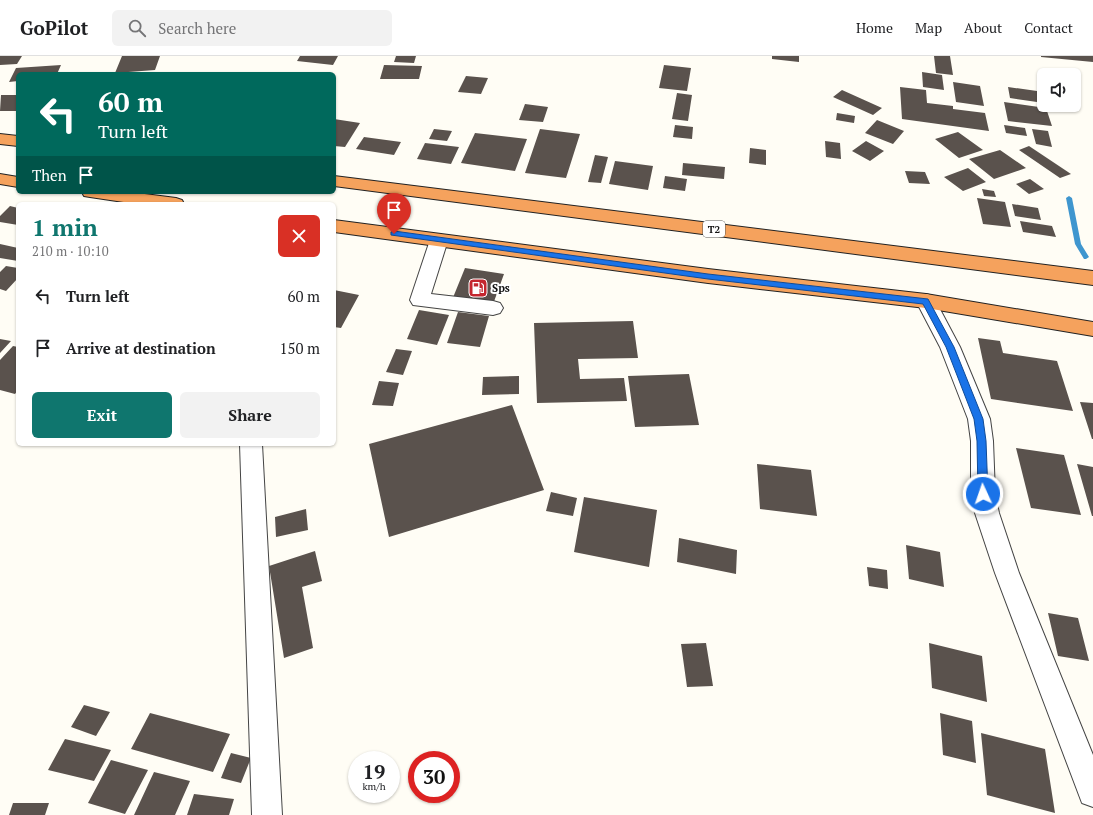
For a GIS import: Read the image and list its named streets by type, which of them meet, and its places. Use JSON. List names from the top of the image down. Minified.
{"streets":{"highway":["T2"]},"places":{"fuel station":["Sps"]},"page":{"header":"GoPilot","search":"Search here","nav":["Home","Map","About","Contact"],"turn":["60 m","Turn left"],"then":"Then","heading":["1 min","210 m · 10:10"],"list":[{"name":"Turn left","value":"60 m"},{"name":"Arrive at destination","value":"150 m"}],"buttons":["Exit","Share"],"speed":"19 km/h","limit":"30"}}
